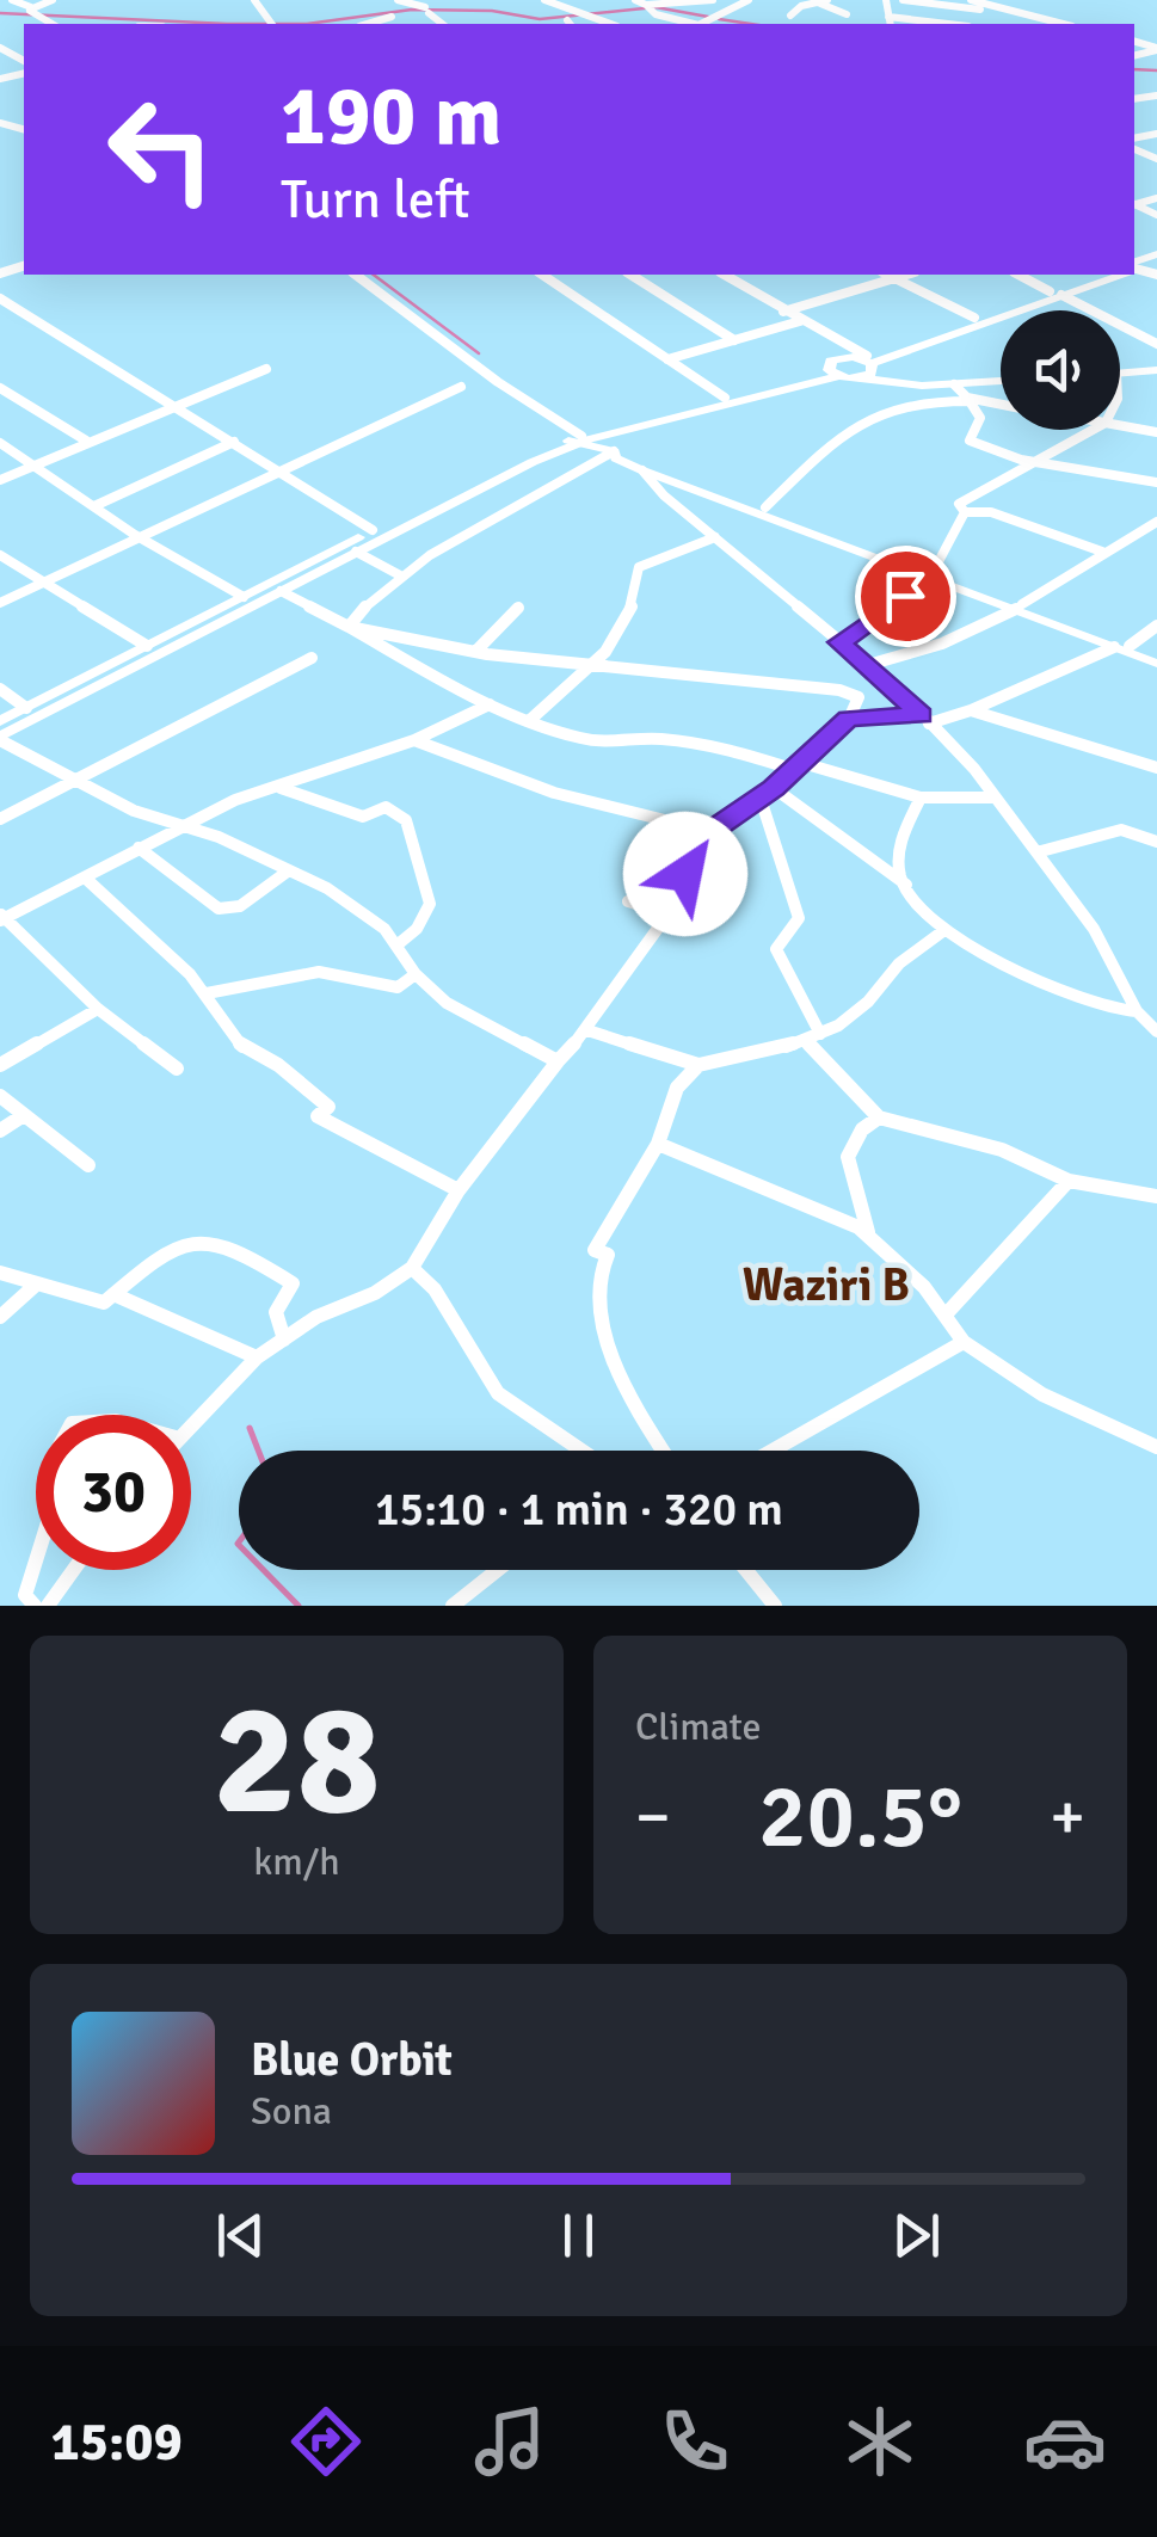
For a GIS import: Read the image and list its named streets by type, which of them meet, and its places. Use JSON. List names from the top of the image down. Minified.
{"districts":["Waziri B"],"page":{"turn":["190 m","Turn left"],"limit":"30","trip":"15:10 · 1 min · 320 m","tile":[["28","km/h"],"Climate"],"heat":["−","20.5°","+"],"song":["Blue Orbit","Sona"],"tabs":"15:09"}}
